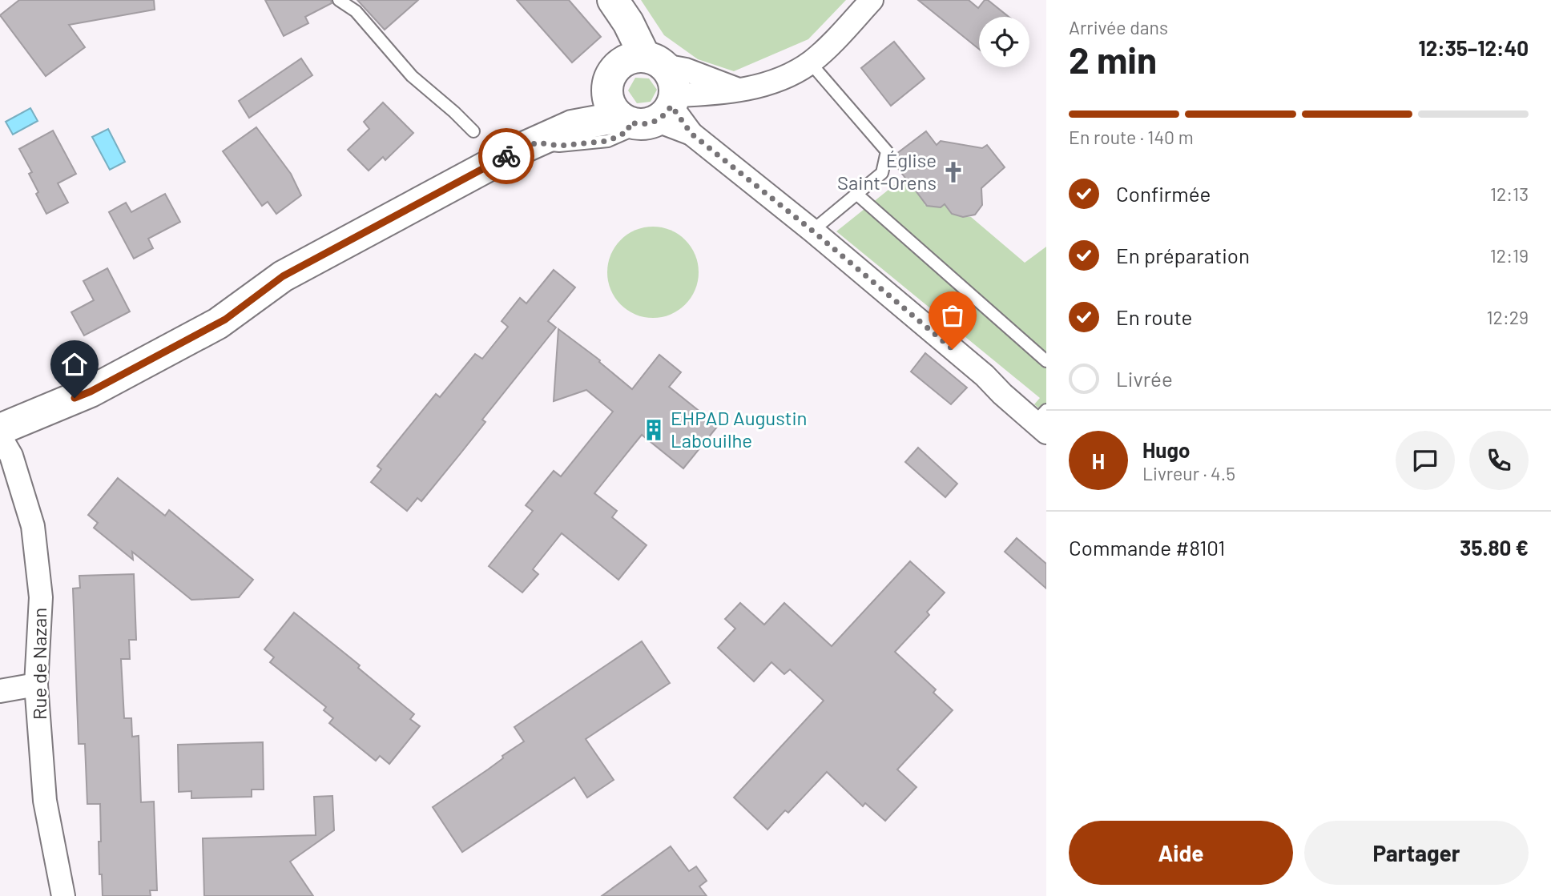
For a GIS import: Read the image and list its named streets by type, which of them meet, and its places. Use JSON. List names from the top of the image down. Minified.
{"streets":{"street":["Rue de Nazan"]},"places":{"church":["Église Saint-Orens"],"building":["EHPAD Augustin Labouilhe"]},"page":{"heading":["2 min","Arrivée dans","12:35–12:40"],"panel":["Hugo","Livreur · 4.5","Commande #8101","35.80 €"],"bar":"En route · 140 m","list":[["Confirmée","12:13"],["En préparation","12:19"],["En route","12:29"],"Livrée"],"round":"H","buttons":["Aide","Partager"]}}
